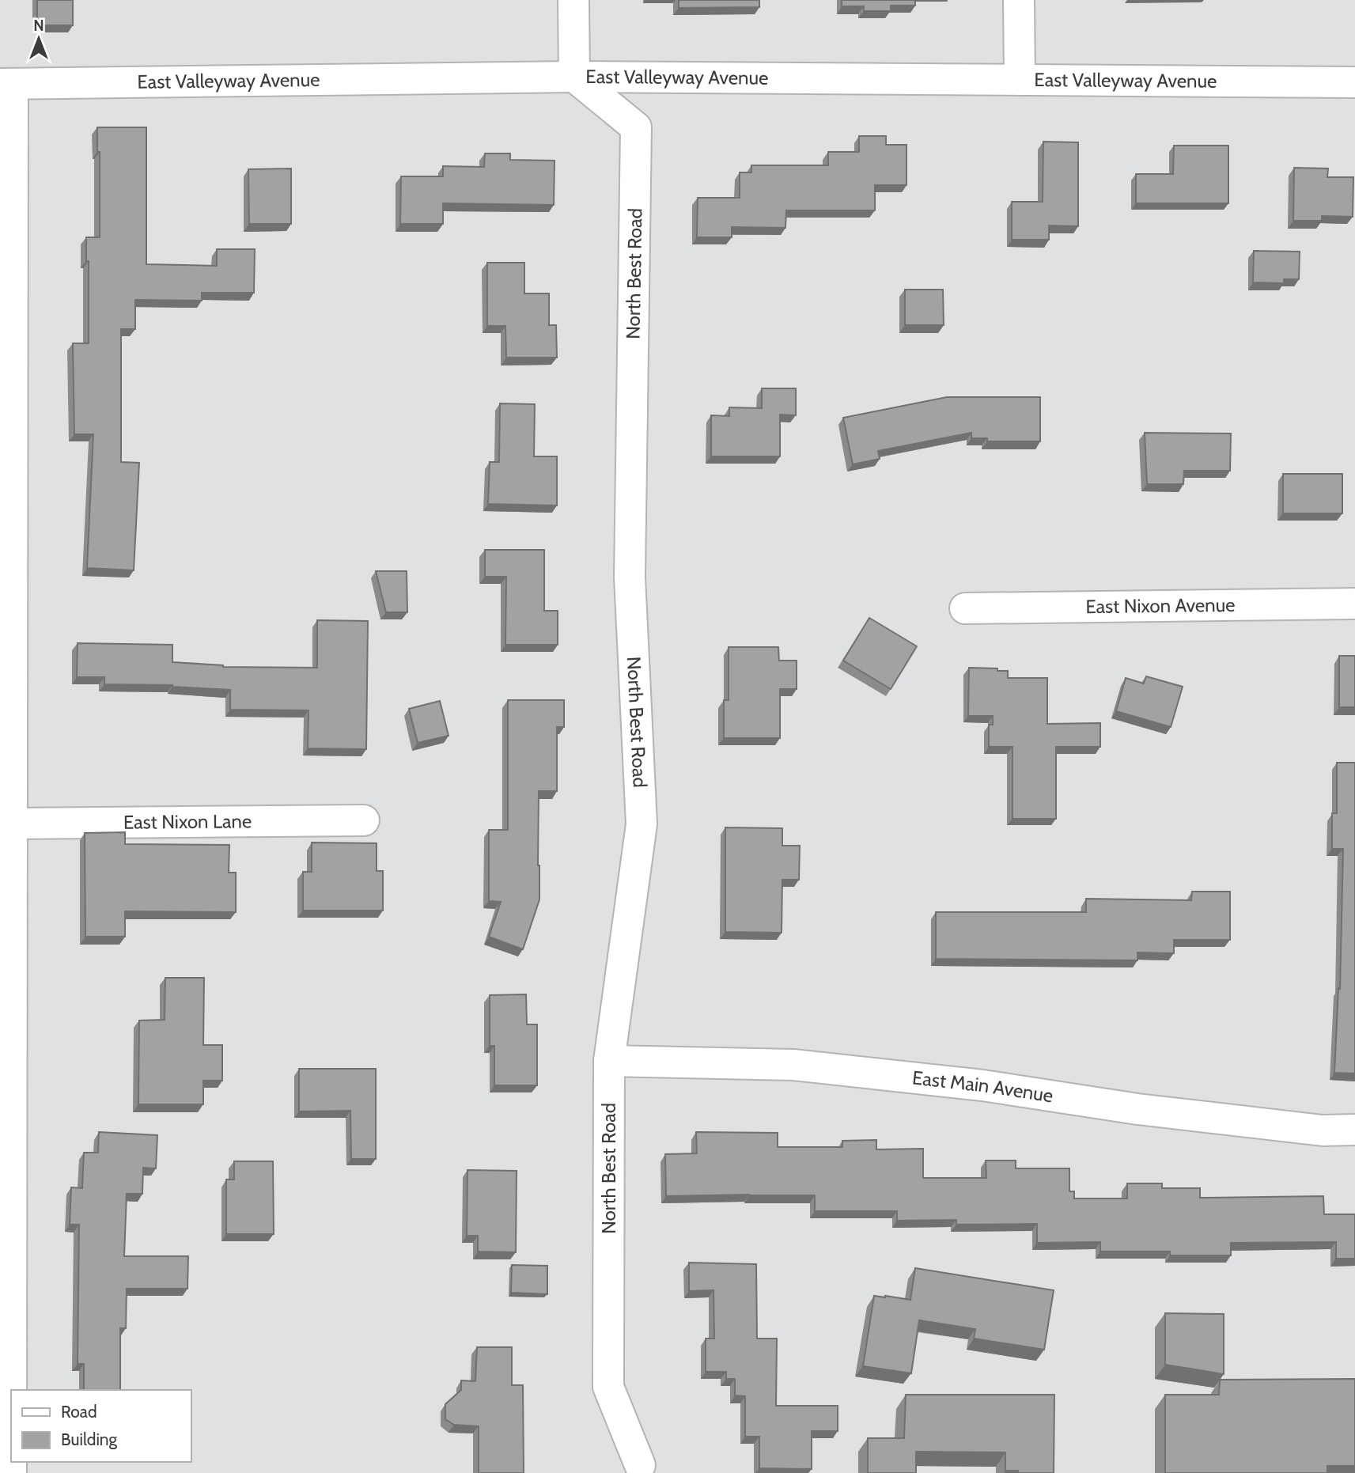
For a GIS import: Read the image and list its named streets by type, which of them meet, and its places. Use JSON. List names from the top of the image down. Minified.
{"streets":{"street":["East Valleyway Avenue","North Best Road","East Nixon Avenue","East Nixon Lane","East Main Avenue"]},"crossings":[["East Valleyway Avenue","North Best Road"],["North Best Road","East Main Avenue"]],"legend":["Road","Building"],"north":"top"}
